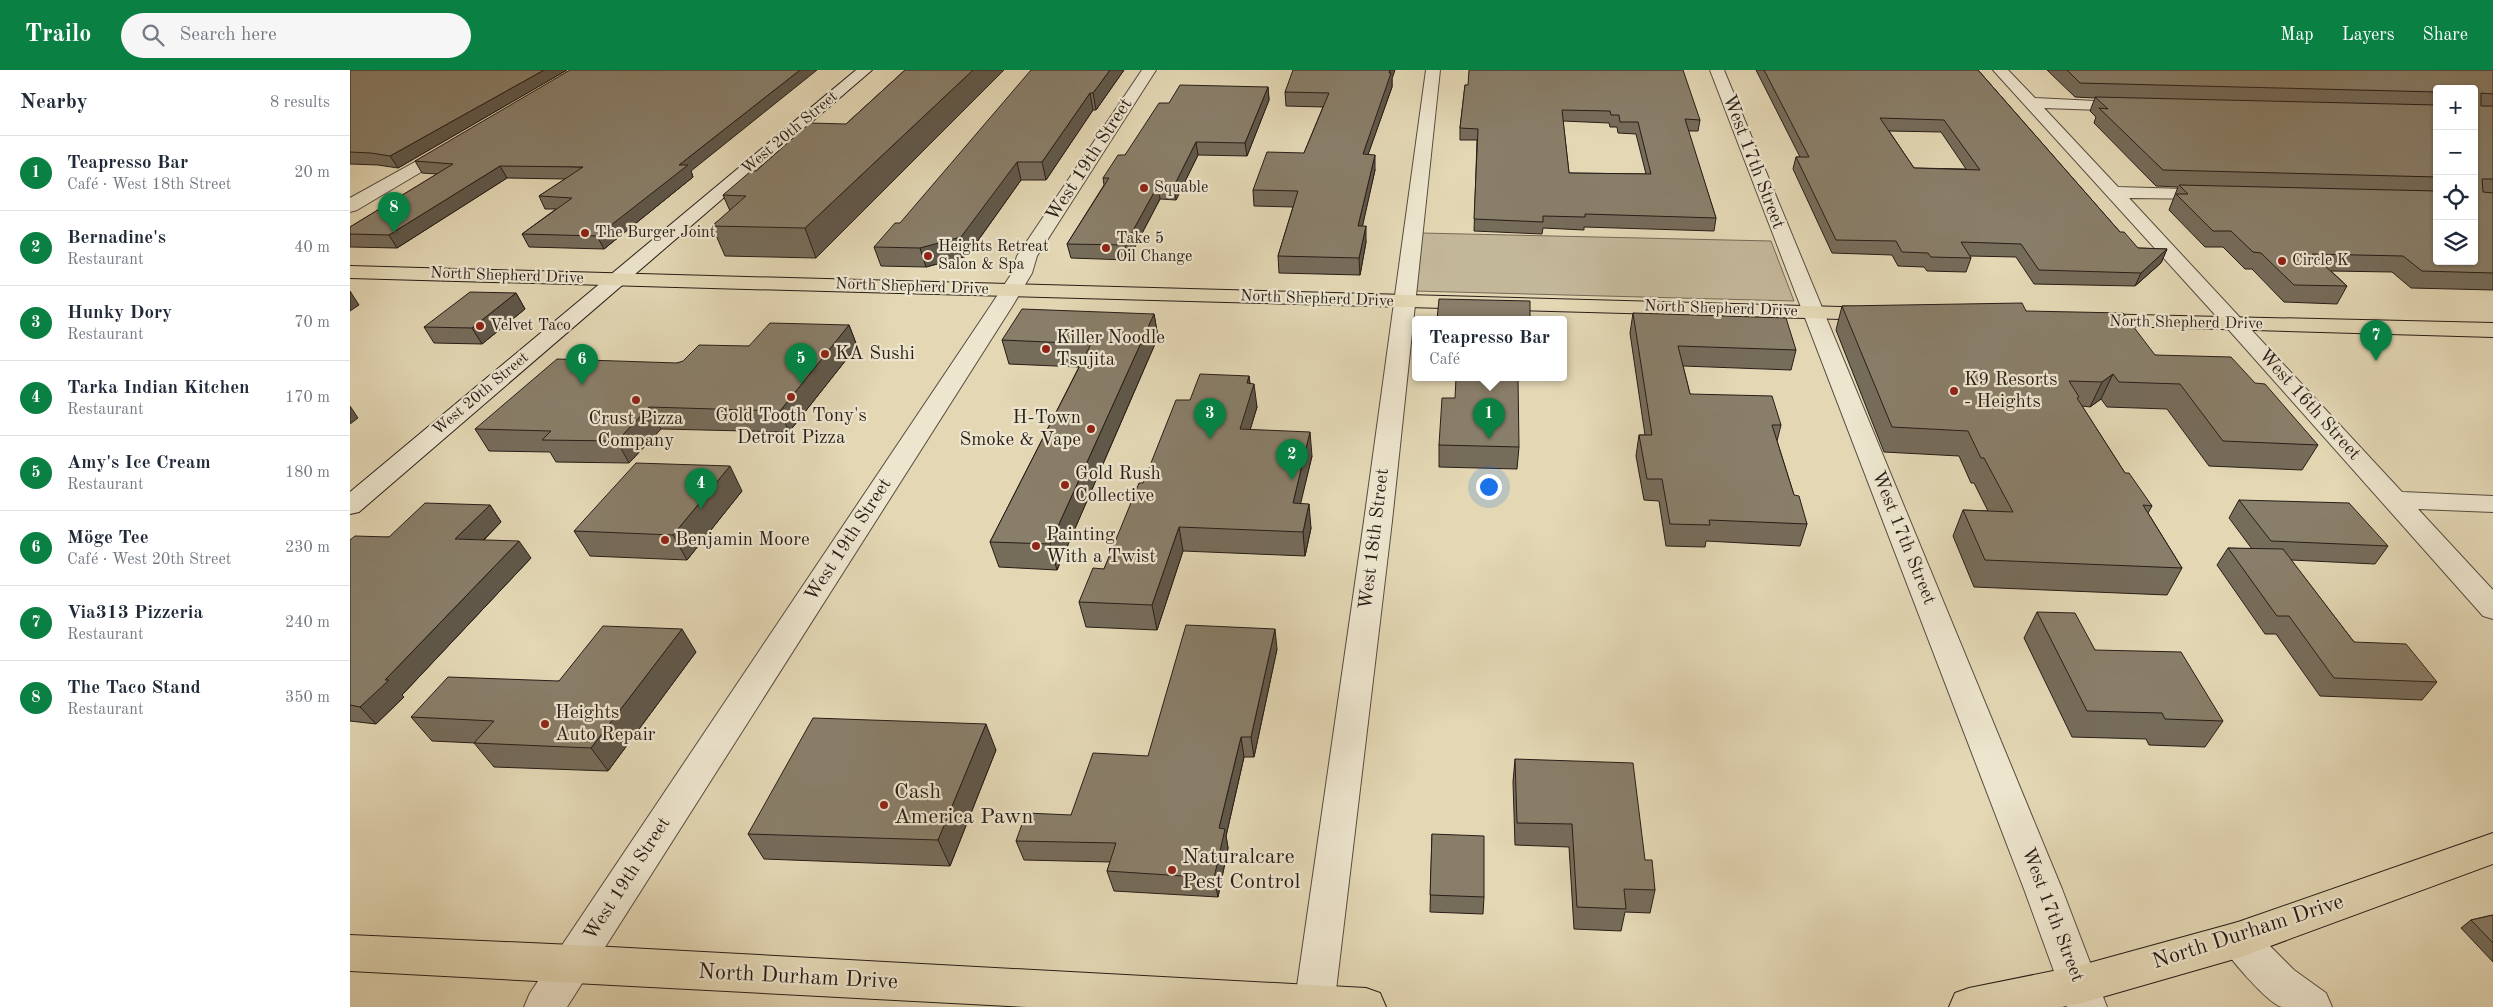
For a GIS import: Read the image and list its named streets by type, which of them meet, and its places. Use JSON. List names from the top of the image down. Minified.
{"streets":{"main road":["North Shepherd Drive","North Durham Drive"],"street":["West 20th Street","West 19th Street","West 17th Street","West 16th Street","West 18th Street"]},"crossings":[["West 20th Street","North Shepherd Drive"],["West 19th Street","North Shepherd Drive"],["West 19th Street","North Durham Drive"],["West 17th Street","North Shepherd Drive"],["West 17th Street","North Durham Drive"],["North Shepherd Drive","West 16th Street"],["North Shepherd Drive","West 18th Street"],["West 18th Street","North Durham Drive"]],"places":["Squable","The Burger Joint","Take 5 Oil Change","Heights Retreat Salon & Spa","Circle K","Velvet Taco","Killer Noodle Tsujita","KA Sushi","K9 Resorts - Heights","Gold Tooth Tony's Detroit Pizza","Crust Pizza Company","H-Town Smoke & Vape","Gold Rush Collective","Benjamin Moore","Painting With a Twist","Heights Auto Repair","Cash America Pawn","Naturalcare Pest Control"],"page":{"header":"Trailo","search":"Search here","nav":["Map","Layers","Share"],"heading":["Nearby","8 results"],"map_buttons":["+","−"],"list":[{"mark":"1","name":"Teapresso Bar","note":"Café · West 18th Street","value":"20 m"},{"mark":"2","name":"Bernadine's","note":"Restaurant","value":"40 m"},{"mark":"3","name":"Hunky Dory","note":"Restaurant","value":"70 m"},{"mark":"4","name":"Tarka Indian Kitchen","note":"Restaurant","value":"170 m"},{"mark":"5","name":"Amy's Ice Cream","note":"Restaurant","value":"180 m"},{"mark":"6","name":"Möge Tee","note":"Café · West 20th Street","value":"230 m"},{"mark":"7","name":"Via313 Pizzeria","note":"Restaurant","value":"240 m"},{"mark":"8","name":"The Taco Stand","note":"Restaurant","value":"350 m"}],"pins":["8","7","5","6","1","3","2","4"],"popup":["Teapresso Bar","Café"]}}
